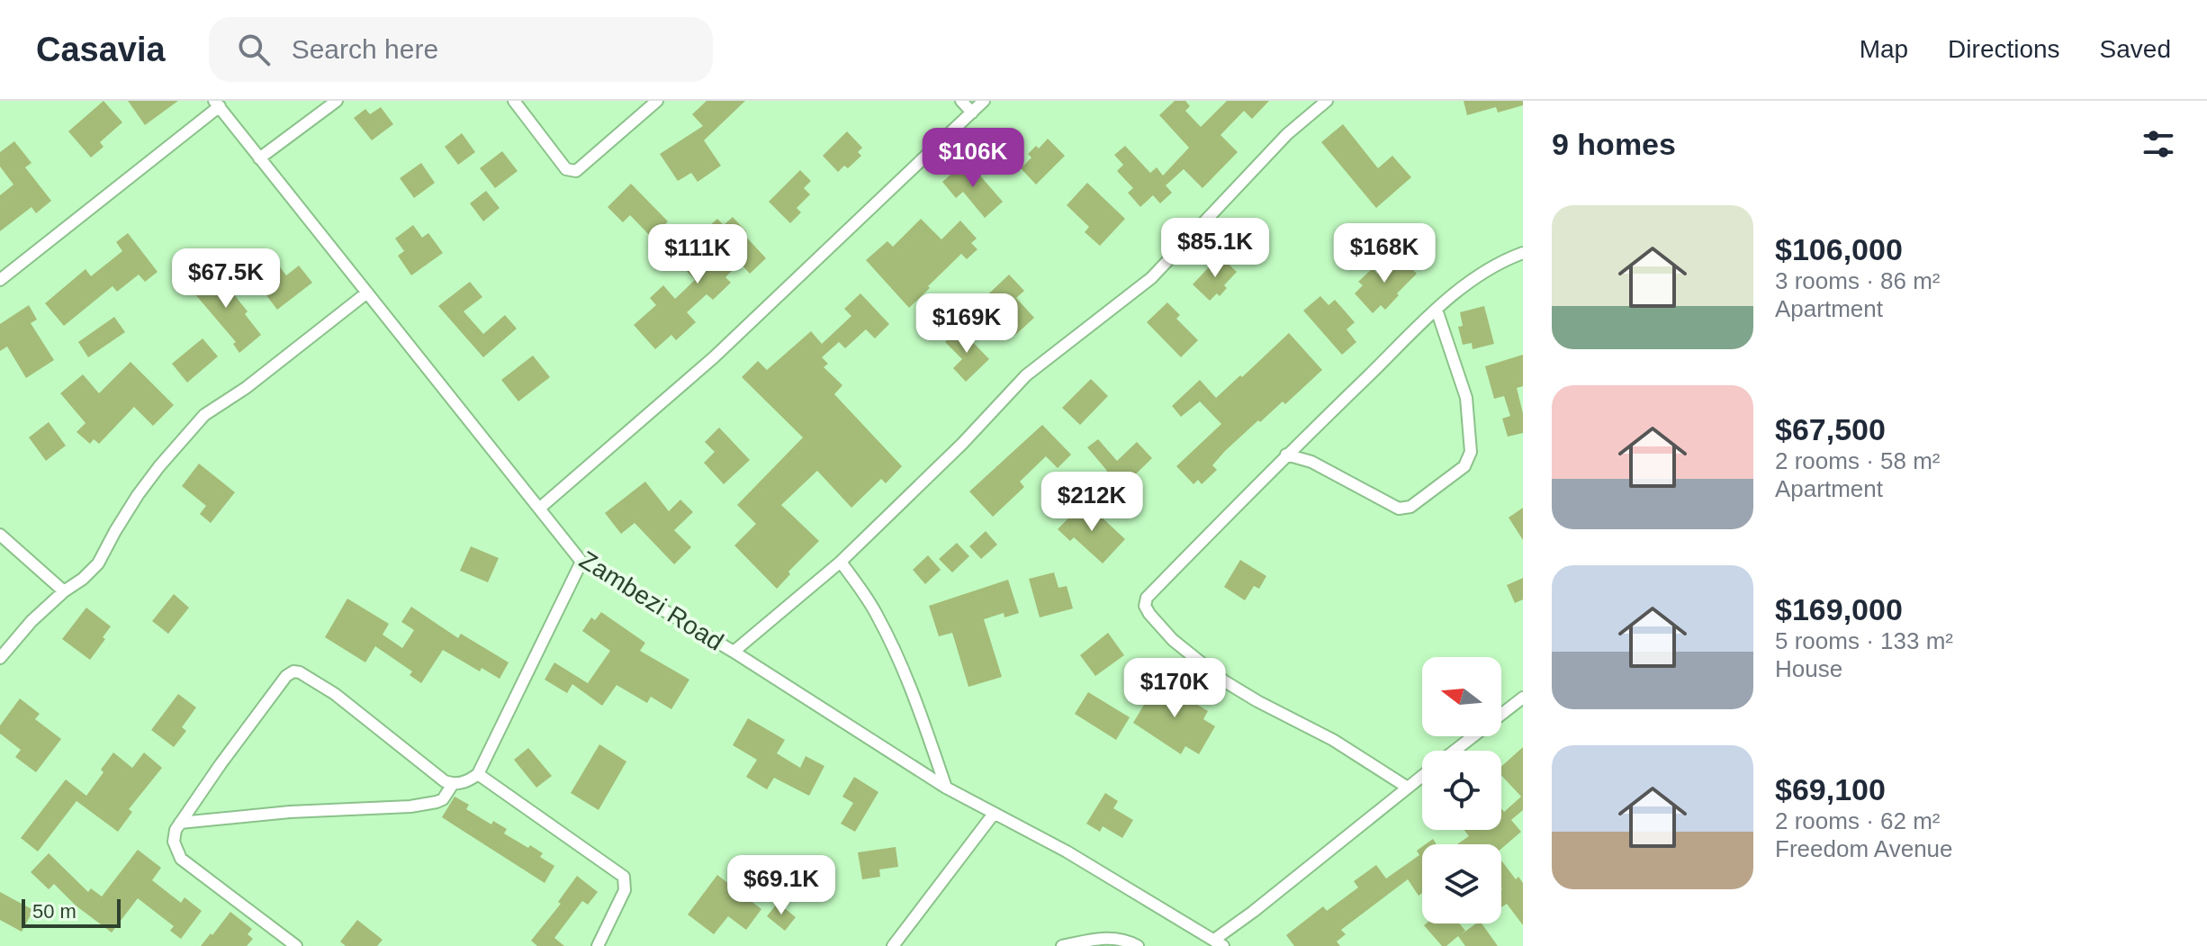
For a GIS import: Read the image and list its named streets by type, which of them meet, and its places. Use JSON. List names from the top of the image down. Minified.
{"streets":{"street":["Zambezi Road"]},"scale_bar":"50 m","north":"left","page":{"header":"Casavia","search":"Search here","nav":["Map","Directions","Saved"],"heading":"9 homes","price":["$106K","$85.1K","$168K","$111K","$67.5K","$169K","$212K","$170K","$69.1K"],"list":[{"name":"$106,000","note":"3 rooms · 86 m² · Apartment"},{"name":"$67,500","note":"2 rooms · 58 m² · Apartment"},{"name":"$169,000","note":"5 rooms · 133 m² · House"},{"name":"$69,100","note":"2 rooms · 62 m² · Freedom Avenue"}],"scale":"50 m"}}
